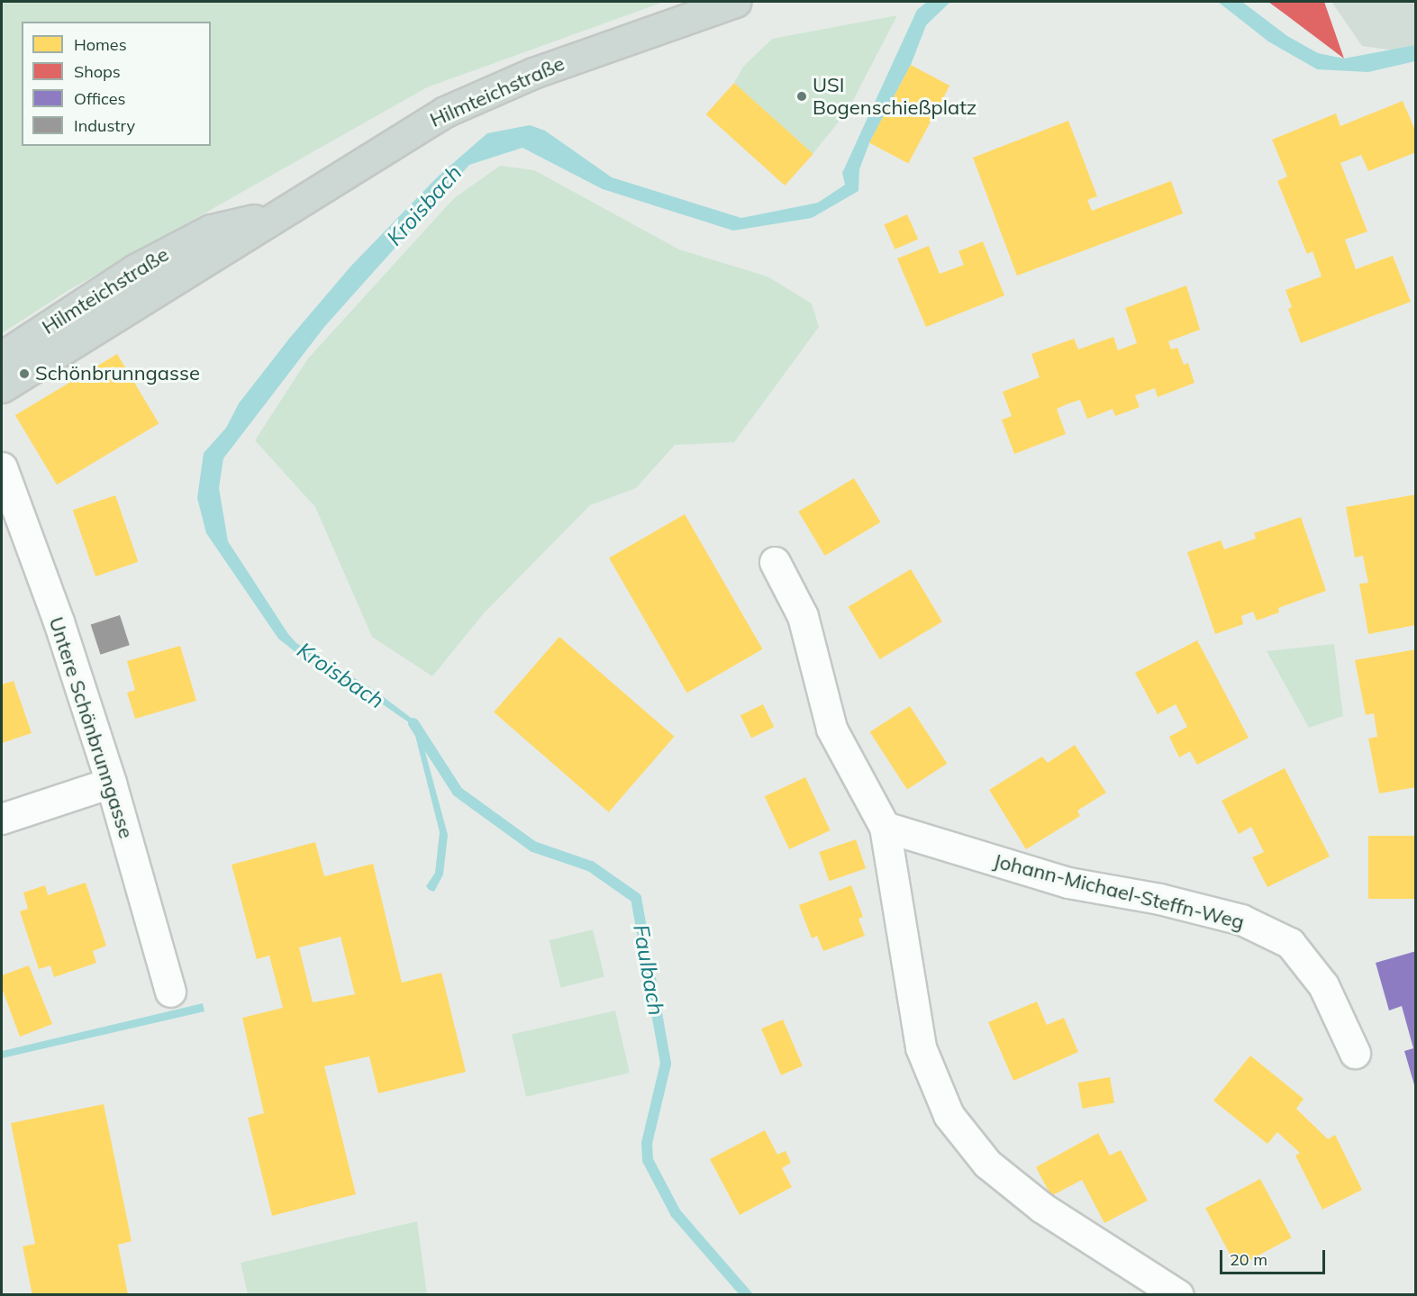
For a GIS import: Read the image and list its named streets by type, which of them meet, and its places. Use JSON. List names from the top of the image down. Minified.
{"streets":{"main road":["Hilmteichstraße"],"street":["Untere Schönbrunngasse","Johann-Michael-Steffn-Weg"]},"water":["Kroisbach","Faulbach"],"places":["USI Bogenschießplatz","Schönbrunngasse"],"legend":["Homes","Shops","Offices","Industry"],"scale_bar":"20 m"}
